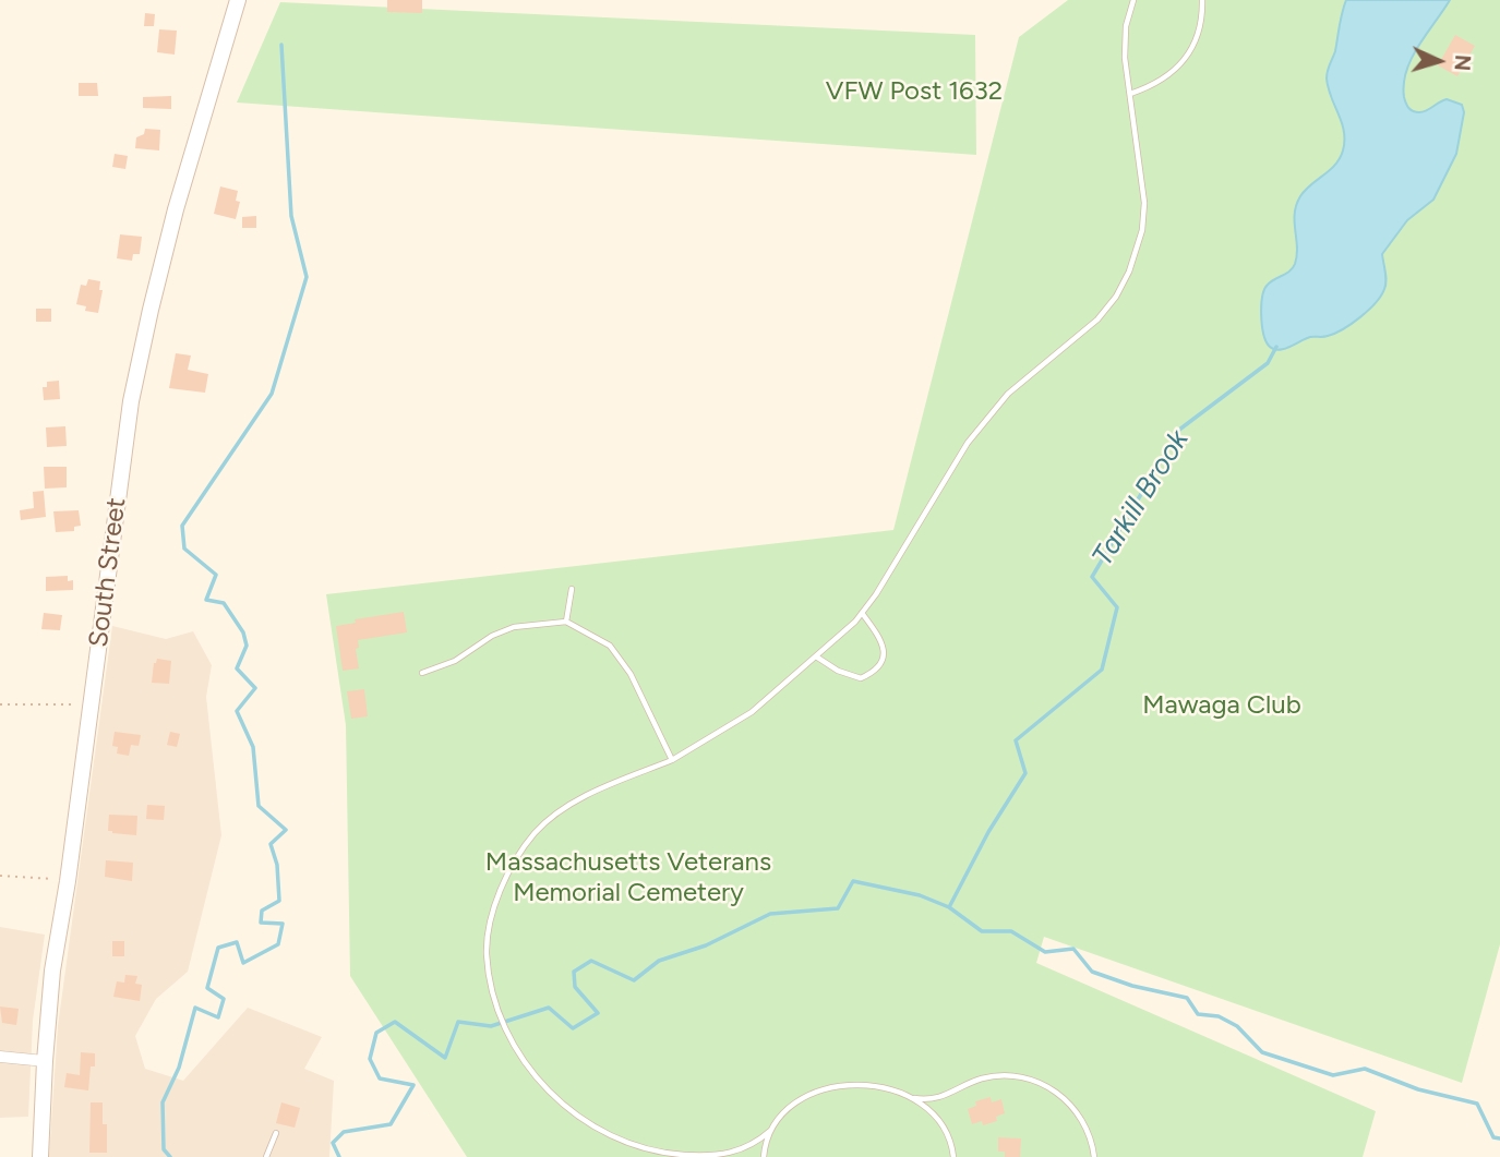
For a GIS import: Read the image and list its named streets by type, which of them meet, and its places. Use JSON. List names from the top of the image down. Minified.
{"streets":{"street":["South Street"]},"water":["Tarkill Brook"],"parks":["VFW Post 1632","Mawaga Club","Massachusetts Veterans Memorial Cemetery"],"north":"right"}
